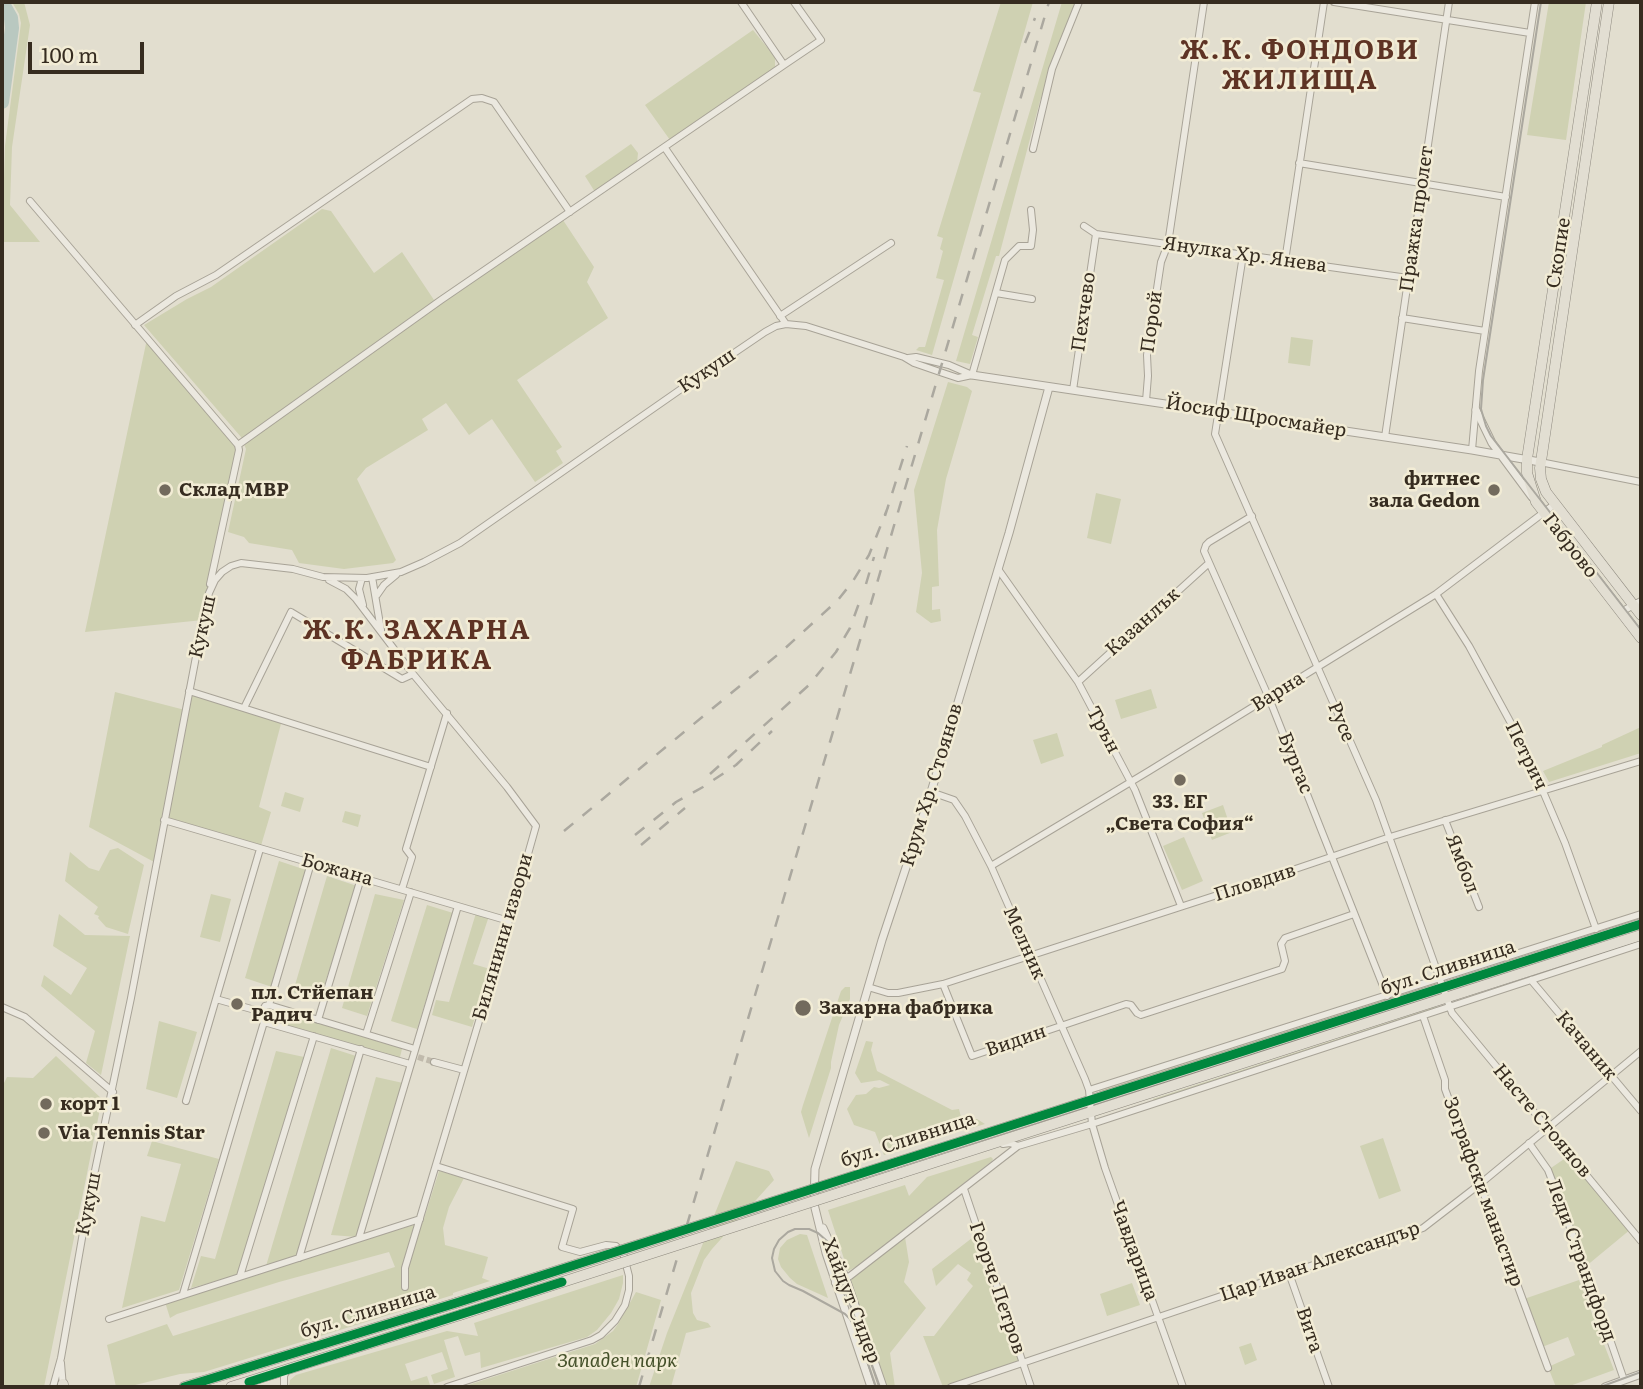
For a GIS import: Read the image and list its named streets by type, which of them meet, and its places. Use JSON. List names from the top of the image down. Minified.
{"streets":{"main road":["Скопие","Габрово","бул. Сливница"],"street":["Пражка пролет","Янулка Хр. Янева","Пехчево","Порой","Кукуш","Йосиф Щросмайер","Казанлък","Варна","Русе","Трън","Петрич","Бургас","Крум Хр. Стоянов","Ямбол","Божана","Пловдив","Билянини извори","Мелник","Видин","Качаник","Насте Стоянов","Зографски манастир","Чавдарица","Леди Страндфорд","Цар Иван Александър","Георче Петров","Хайдут Сидер","Вита"]},"crossings":[["Пражка пролет","Янулка Хр. Янева"],["Пражка пролет","Йосиф Щросмайер"],["Скопие","Йосиф Щросмайер"],["Скопие","Габрово"],["Янулка Хр. Янева","Пехчево"],["Янулка Хр. Янева","Порой"],["Янулка Хр. Янева","Русе"],["Пехчево","Йосиф Щросмайер"],["Порой","Йосиф Щросмайер"],["Кукуш","Божана"],["Кукуш","Билянини извори"],["Йосиф Щросмайер","Габрово"],["Йосиф Щросмайер","Русе"],["Йосиф Щросмайер","Крум Хр. Стоянов"],["Габрово","Варна"],["Казанлък","Трън"],["Казанлък","Бургас"],["Варна","Русе"],["Варна","Трън"],["Варна","Петрич"],["Варна","Бургас"],["Варна","Мелник"],["Русе","Пловдив"],["Русе","бул. Сливница"],["Русе","Насте Стоянов"],["Трън","Крум Хр. Стоянов"],["Трън","Пловдив"],["Петрич","Пловдив"],["Петрич","бул. Сливница"],["Бургас","Пловдив"],["Бургас","бул. Сливница"],["Бургас","Видин"],["Крум Хр. Стоянов","Пловдив"],["Крум Хр. Стоянов","Мелник"],["Крум Хр. Стоянов","Хайдут Сидер"],["Ямбол","Пловдив"],["Божана","Билянини извори"],["Пловдив","Мелник"],["Пловдив","Видин"],["Мелник","бул. Сливница"],["Мелник","Видин"],["Мелник","Чавдарица"],["бул. Сливница","Качаник"],["бул. Сливница","Насте Стоянов"],["бул. Сливница","Зографски манастир"],["бул. Сливница","Чавдарица"],["Качаник","Цар Иван Александър"],["Насте Стоянов","Цар Иван Александър"],["Зографски манастир","Цар Иван Александър"],["Чавдарица","Цар Иван Александър"],["Леди Страндфорд","Цар Иван Александър"],["Цар Иван Александър","Георче Петров"],["Цар Иван Александър","Вита"]],"districts":["Ж.К. ФОНДОВИ ЖИЛИЩА","Ж.К. ЗАХАРНА ФАБРИКА"],"parks":["Западен парк"],"places":["Склад МВР","фитнес зала Gedon","33. ЕГ „Света София“","пл. Стйепан Радич","Захарна фабрика","корт 1","Via Tennis Star"],"scale_bar":"100 m"}
